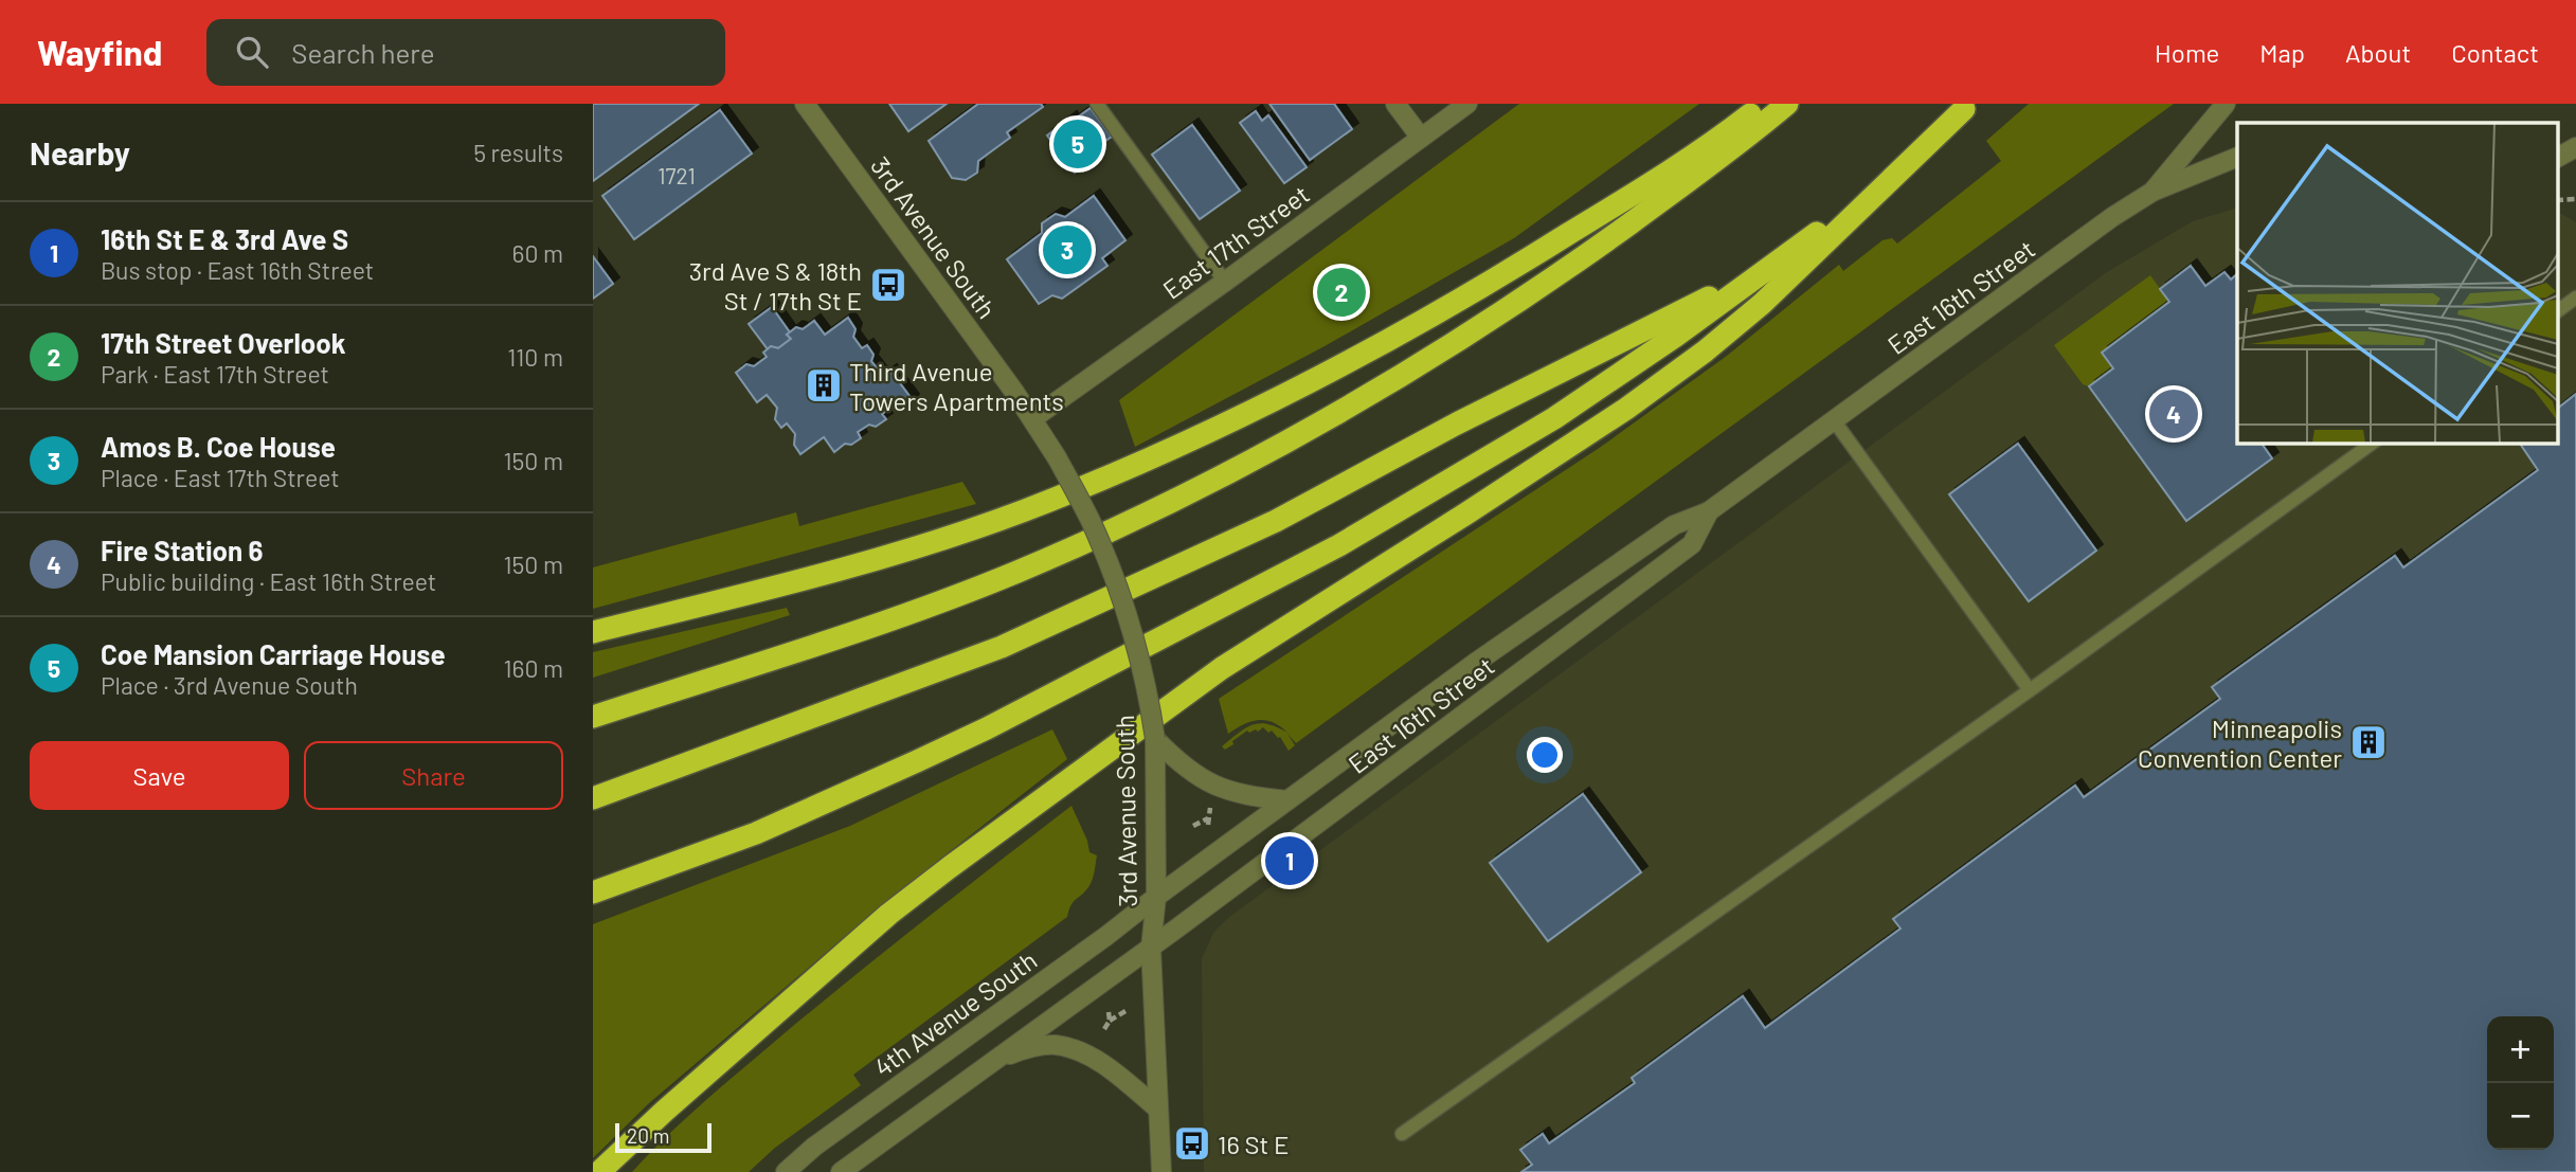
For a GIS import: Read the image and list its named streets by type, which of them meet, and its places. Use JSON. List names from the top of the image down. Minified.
{"streets":{"street":["3rd Avenue South","East 17th Street","East 16th Street","4th Avenue South"]},"crossings":[["3rd Avenue South","East 17th Street"],["3rd Avenue South","East 16th Street"],["3rd Avenue South","4th Avenue South"],["East 16th Street","4th Avenue South"]],"places":{"bus stop":["3rd Ave S & 18th St / 17th St E","16 St E"],"building":["Third Avenue Towers Apartments","Minneapolis Convention Center"]},"house_numbers":["1721"],"scale_bar":"20 m","page":{"header":"Wayfind","search":"Search here","nav":["Home","Map","About","Contact"],"heading":["Nearby","5 results"],"pins":["5","3","2","4","1"],"list":[{"mark":"1","name":"16th St E & 3rd Ave S","note":"Bus stop · East 16th Street","value":"60 m"},{"mark":"2","name":"17th Street Overlook","note":"Park · East 17th Street","value":"110 m"},{"mark":"3","name":"Amos B. Coe House","note":"Place · East 17th Street","value":"150 m"},{"mark":"4","name":"Fire Station 6","note":"Public building · East 16th Street","value":"150 m"},{"mark":"5","name":"Coe Mansion Carriage House","note":"Place · 3rd Avenue South","value":"160 m"}],"buttons":["Save","Share"],"map_buttons":["+","−"],"scale":"20 m"}}
